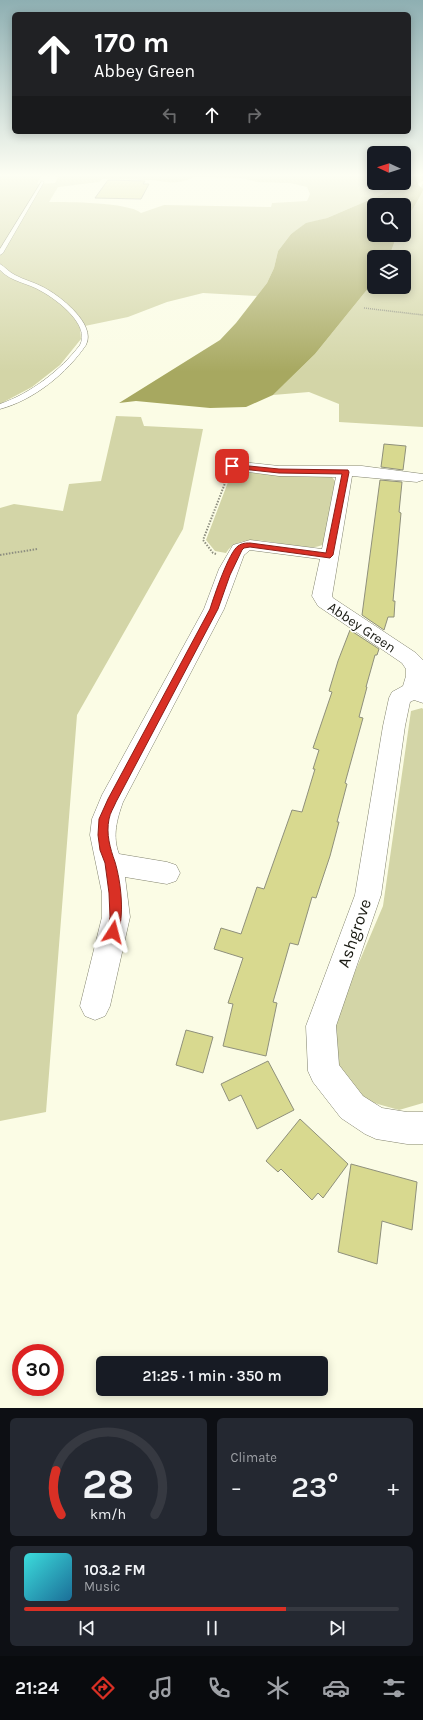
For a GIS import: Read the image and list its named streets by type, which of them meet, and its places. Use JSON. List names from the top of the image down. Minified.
{"streets":{"street":["Abbey Green","Ashgrove"]},"crossings":[["Abbey Green","Ashgrove"]],"north":"left","page":{"turn":["170 m","Abbey Green"],"limit":"30","trip":"21:25 · 1 min · 350 m","tile":"Climate","heat":["−","23°","+"],"song":["103.2 FM","Music"],"tabs":"21:24","gauge":["28","km/h"]}}
